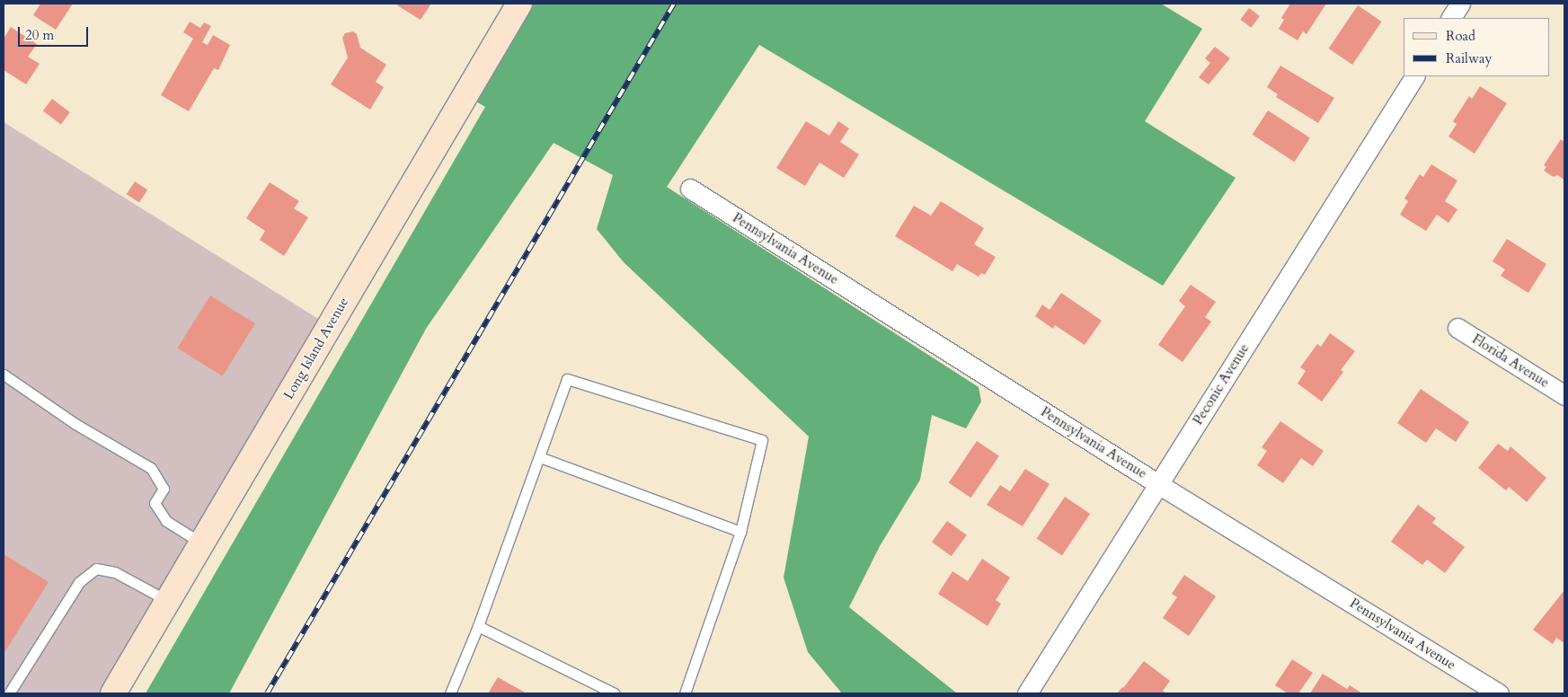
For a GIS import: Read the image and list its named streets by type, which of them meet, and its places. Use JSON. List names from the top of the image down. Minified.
{"streets":{"street":["Pennsylvania Avenue","Long Island Avenue","Florida Avenue","Peconic Avenue"]},"crossings":[["Pennsylvania Avenue","Peconic Avenue"]],"legend":["Road","Railway"],"scale_bar":"20 m"}
